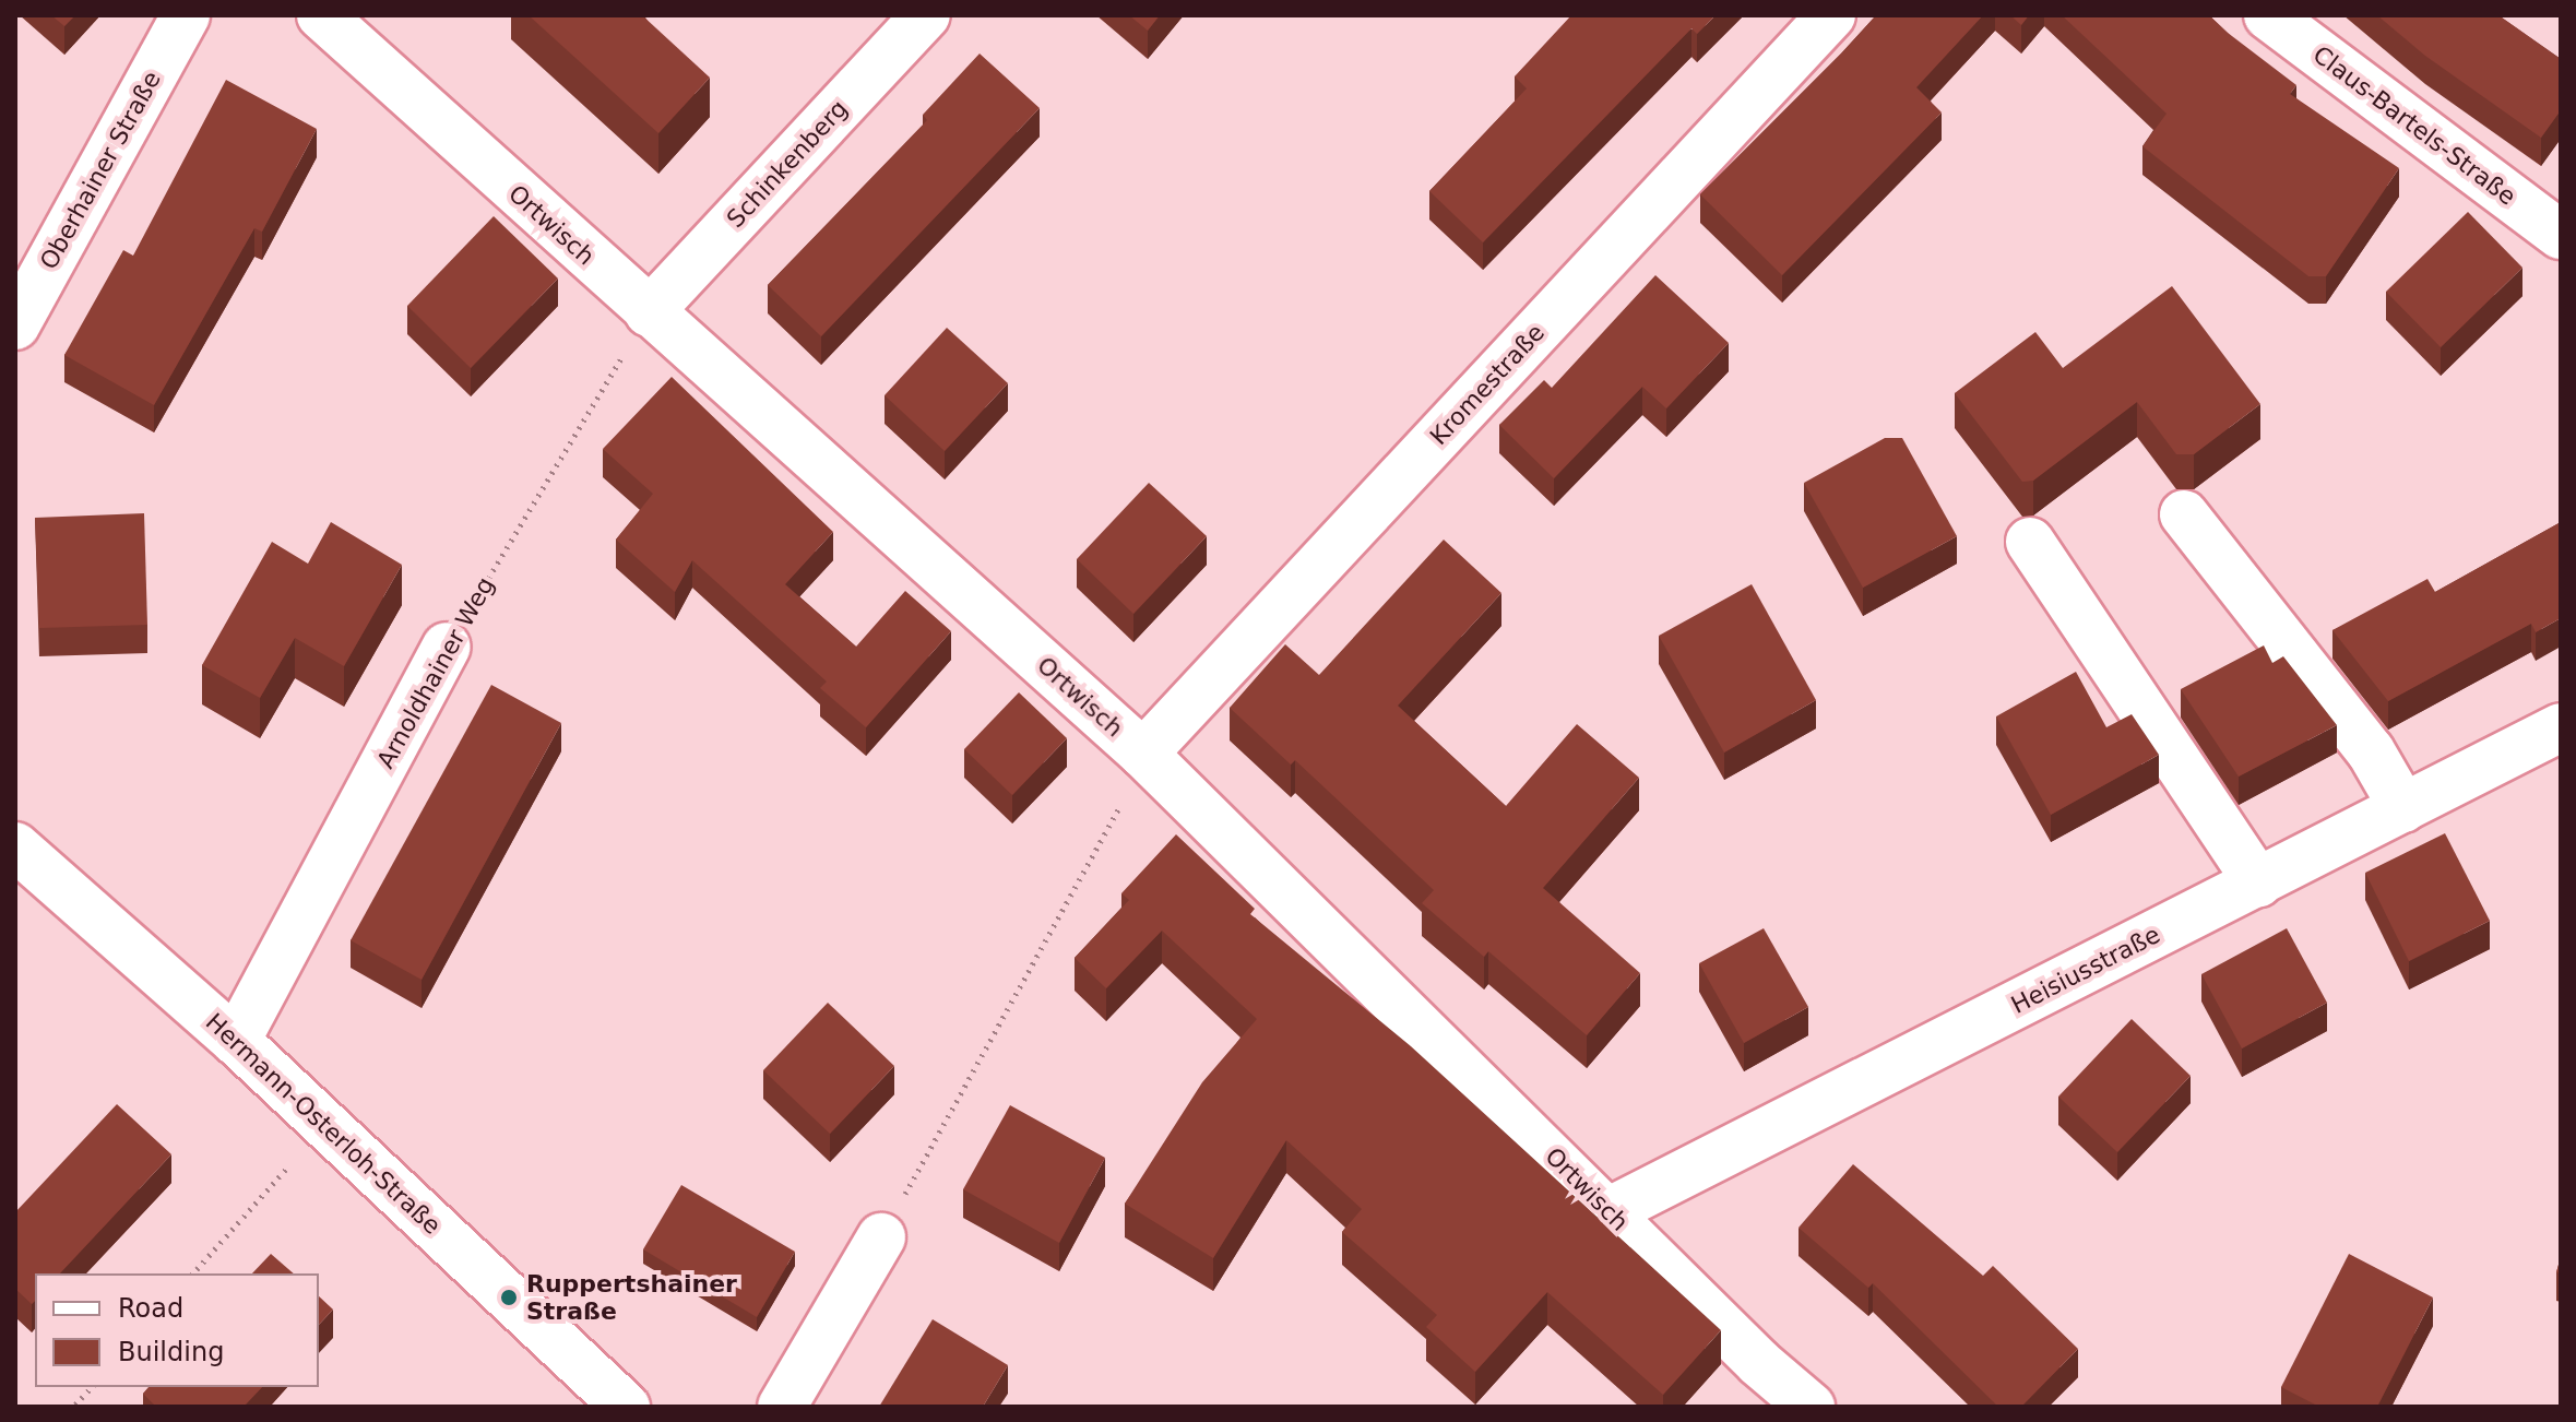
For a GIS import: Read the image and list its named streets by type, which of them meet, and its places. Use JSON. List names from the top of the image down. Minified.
{"streets":{"street":["Claus-Bartels-Straße","Schinkenberg","Oberhainer Straße","Ortwisch","Kromestraße","Arnoldhainer Weg","Heisiusstraße","Hermann-Osterloh-Straße"]},"crossings":[["Schinkenberg","Ortwisch"],["Schinkenberg","Arnoldhainer Weg"],["Ortwisch","Kromestraße"],["Ortwisch","Arnoldhainer Weg"],["Ortwisch","Heisiusstraße"],["Arnoldhainer Weg","Hermann-Osterloh-Straße"]],"places":["Ruppertshainer Straße"],"legend":["Road","Building"]}
